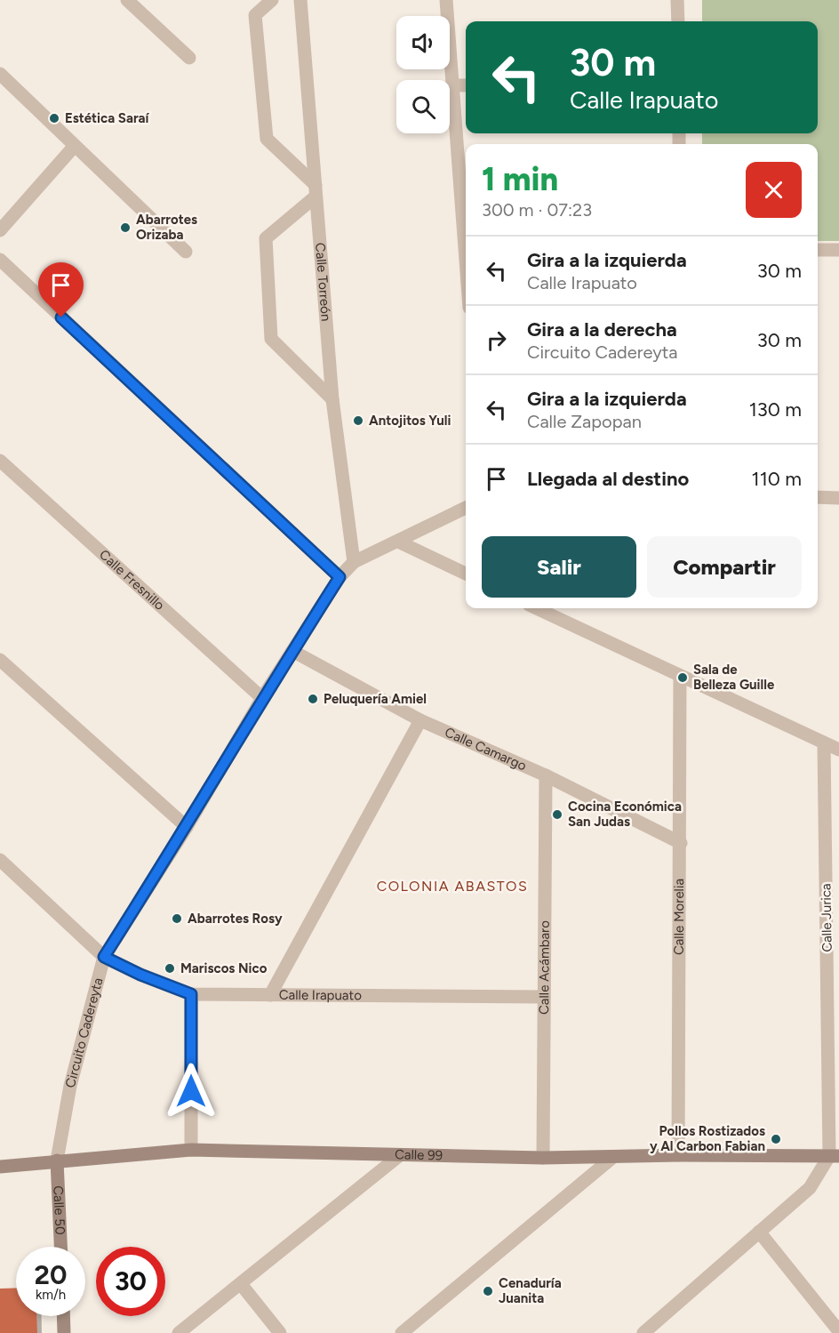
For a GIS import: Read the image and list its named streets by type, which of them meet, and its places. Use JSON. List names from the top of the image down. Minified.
{"streets":{"street":["Calle Torreón","Calle Fresnillo","Calle Camargo","Calle Morelia","Calle Jurica","Calle Acámbaro","Calle Irapuato","Circuito Cadereyta","Calle 99","Calle 50"]},"crossings":[["Calle Torreón","Circuito Cadereyta"],["Calle Fresnillo","Circuito Cadereyta"],["Calle Camargo","Calle Morelia"],["Calle Camargo","Calle Acámbaro"],["Calle Camargo","Circuito Cadereyta"],["Calle Morelia","Calle 99"],["Calle Jurica","Calle 99"],["Calle Acámbaro","Calle Irapuato"],["Calle Acámbaro","Calle 99"],["Calle Irapuato","Circuito Cadereyta"],["Circuito Cadereyta","Calle 99"],["Circuito Cadereyta","Calle 50"],["Calle 99","Calle 50"]],"districts":["COLONIA ABASTOS"],"places":["Estética Saraí","Abarrotes Orizaba","Antojitos Yuli","Sala de Belleza Guille","Peluquería Amiel","Cocina Económica San Judas","Abarrotes Rosy","Mariscos Nico","Pollos Rostizados y Al Carbon Fabian","Cenaduría Juanita"],"page":{"turn":["30 m","Calle Irapuato"],"heading":["1 min","300 m · 07:23"],"list":[{"name":"Gira a la izquierda","note":"Calle Irapuato","value":"30 m"},{"name":"Gira a la derecha","note":"Circuito Cadereyta","value":"30 m"},{"name":"Gira a la izquierda","note":"Calle Zapopan","value":"130 m"},{"name":"Llegada al destino","value":"110 m"}],"buttons":["Salir","Compartir"],"speed":"20 km/h","limit":"30"}}
